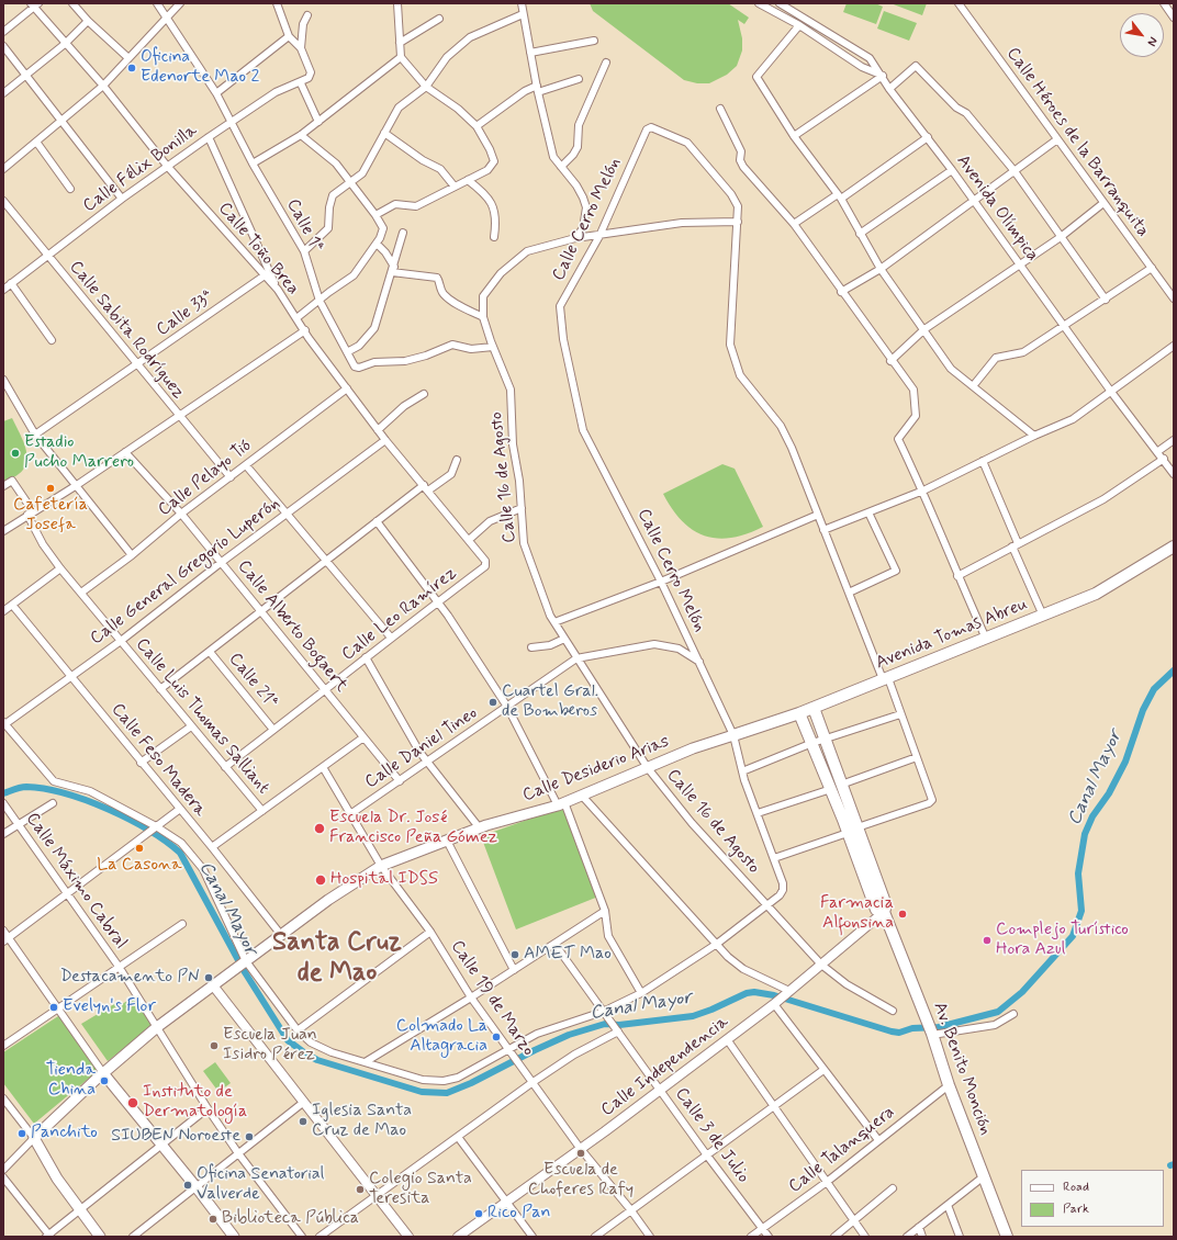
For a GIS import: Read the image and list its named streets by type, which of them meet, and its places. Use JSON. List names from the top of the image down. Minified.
{"streets":{"main road":["Avenida Tomas Abreu","Calle Desiderio Arias","Av. Benito Monción"],"street":["Calle Héroes de la Barranquita","Calle Félix Bonilla","Avenida Olímpica","Calle Cerro Melón","Calle 1ª","Calle Toño Brea","Calle 33ª","Calle Sabita Rodríguez","Calle 16 de Agosto","Calle Pelayo Tió","Calle General Gregorio Luperón","Calle Leo Ramírez","Calle Alberto Bogaert","Calle 21ª","Calle Luis Thomas Salliant","Calle Daniel Tineo","Calle Feso Madera","Calle Máximo Cabral","Calle 19 de Marzo","Calle Independencia","Calle 3 de Julio","Calle Talanquera"]},"crossings":[["Calle Félix Bonilla","Calle 1ª"],["Calle Félix Bonilla","Calle Toño Brea"],["Calle Félix Bonilla","Calle Sabita Rodríguez"],["Calle Cerro Melón","Calle 16 de Agosto"],["Calle Cerro Melón","Avenida Tomas Abreu"],["Calle Cerro Melón","Calle Daniel Tineo"],["Calle Cerro Melón","Calle Desiderio Arias"],["Calle Cerro Melón","Av. Benito Monción"],["Calle 1ª","Calle 16 de Agosto"],["Calle Toño Brea","Calle 33ª"],["Calle Toño Brea","Calle Pelayo Tió"],["Calle Toño Brea","Calle General Gregorio Luperón"],["Calle Toño Brea","Calle Leo Ramírez"],["Calle 33ª","Calle Sabita Rodríguez"],["Calle Sabita Rodríguez","Calle Pelayo Tió"],["Calle 16 de Agosto","Calle Daniel Tineo"],["Calle 16 de Agosto","Calle Desiderio Arias"],["Calle 16 de Agosto","Calle Independencia"],["Calle Pelayo Tió","Calle Alberto Bogaert"],["Calle Pelayo Tió","Calle Luis Thomas Salliant"],["Calle General Gregorio Luperón","Calle Alberto Bogaert"],["Calle General Gregorio Luperón","Calle Luis Thomas Salliant"],["Calle General Gregorio Luperón","Calle Feso Madera"],["Calle Leo Ramírez","Calle Alberto Bogaert"],["Calle Leo Ramírez","Calle 21ª"],["Calle Leo Ramírez","Calle Luis Thomas Salliant"],["Calle Alberto Bogaert","Calle Daniel Tineo"],["Avenida Tomas Abreu","Calle Desiderio Arias"],["Avenida Tomas Abreu","Av. Benito Monción"],["Calle Daniel Tineo","Calle 19 de Marzo"],["Calle Feso Madera","Calle Desiderio Arias"],["Calle Desiderio Arias","Calle Máximo Cabral"],["Calle Desiderio Arias","Calle 19 de Marzo"],["Calle 19 de Marzo","Calle Independencia"],["Calle Independencia","Av. Benito Monción"],["Calle Independencia","Calle 3 de Julio"],["Av. Benito Monción","Calle Talanquera"],["Calle 3 de Julio","Calle Talanquera"]],"districts":["Santa Cruz de Mao"],"water":["Canal Mayor"],"places":["Oficina Edenorte Mao 2","Estadio Pucho Marrero","Cafetería Josefa","Cuartel Gral. de Bomberos","Escuela Dr. José Francisco Peña Gómez","La Casona","Hospital IDSS","Farmacia Alfonsina","Complejo Turístico Hora Azul","AMET Mao","Destacamento PN","Evelyn's Flor","Colmado La Altagracia","Escuela Juan Isidro Pérez","Tienda China","Instituto de Dermatología","Iglesia Santa Cruz de Mao","Panchito","SIUBEN Noroeste","Escuela de Choferes Rafy","Oficina Senatorial Valverde","Colegio Santa Teresita","Rico Pan","Biblioteca Pública"],"legend":["Road","Park"],"north":"bottom right"}
